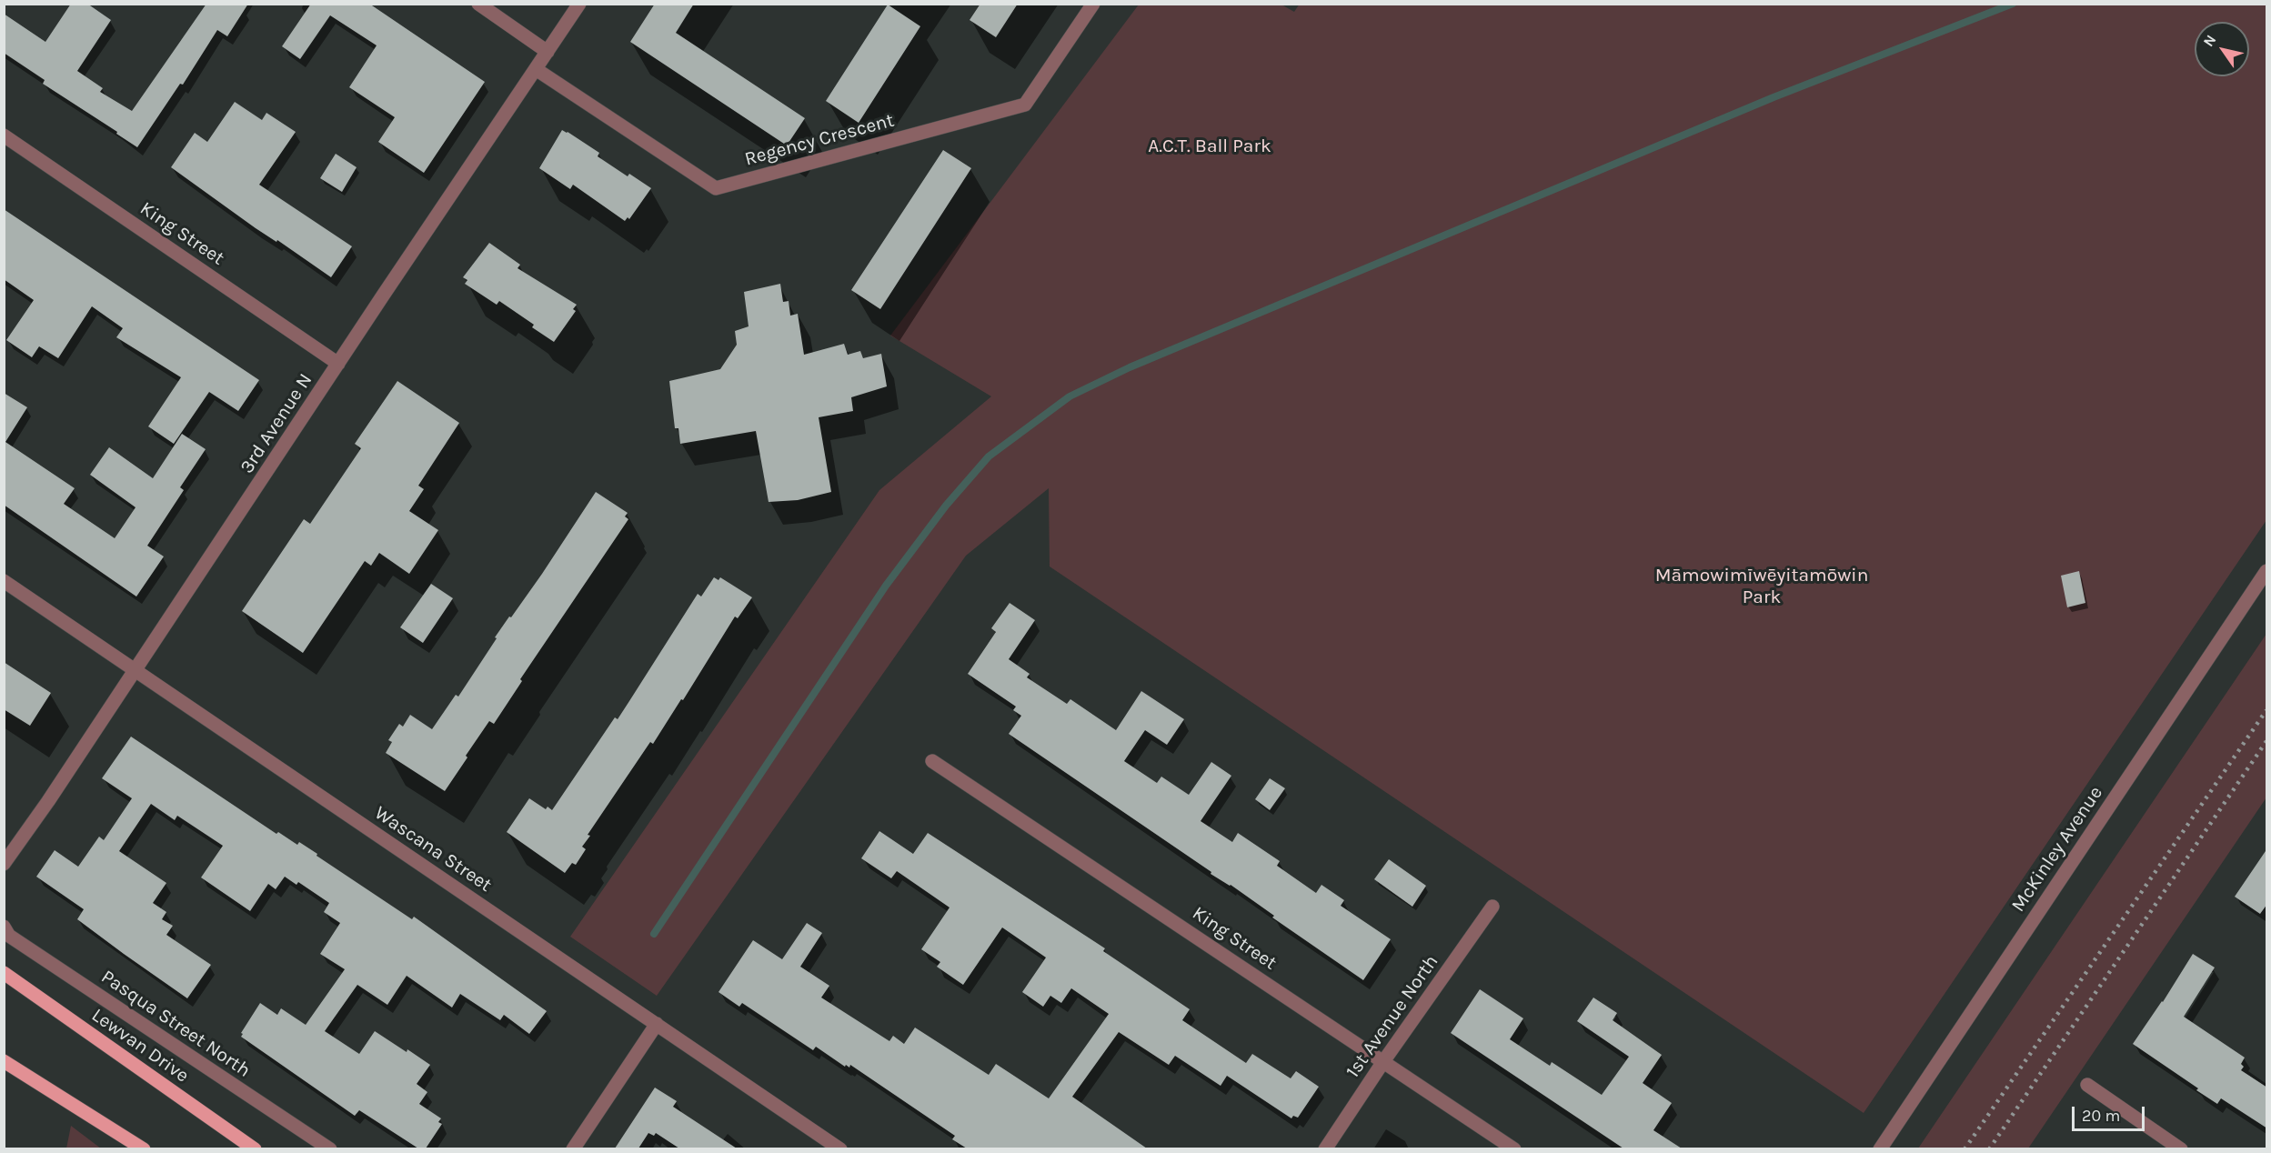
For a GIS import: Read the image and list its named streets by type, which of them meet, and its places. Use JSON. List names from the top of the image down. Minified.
{"streets":{"main road":["Lewvan Drive"],"street":["Regency Crescent","King Street","3rd Avenue N","Wascana Street","McKinley Avenue","1st Avenue North","Pasqua Street North"]},"crossings":[["Regency Crescent","3rd Avenue N"],["King Street","3rd Avenue N"],["King Street","1st Avenue North"],["3rd Avenue N","Wascana Street"]],"parks":["A.C.T. Ball Park","Māmowimīwēyitamōwin Park"],"scale_bar":"20 m","north":"top left"}
